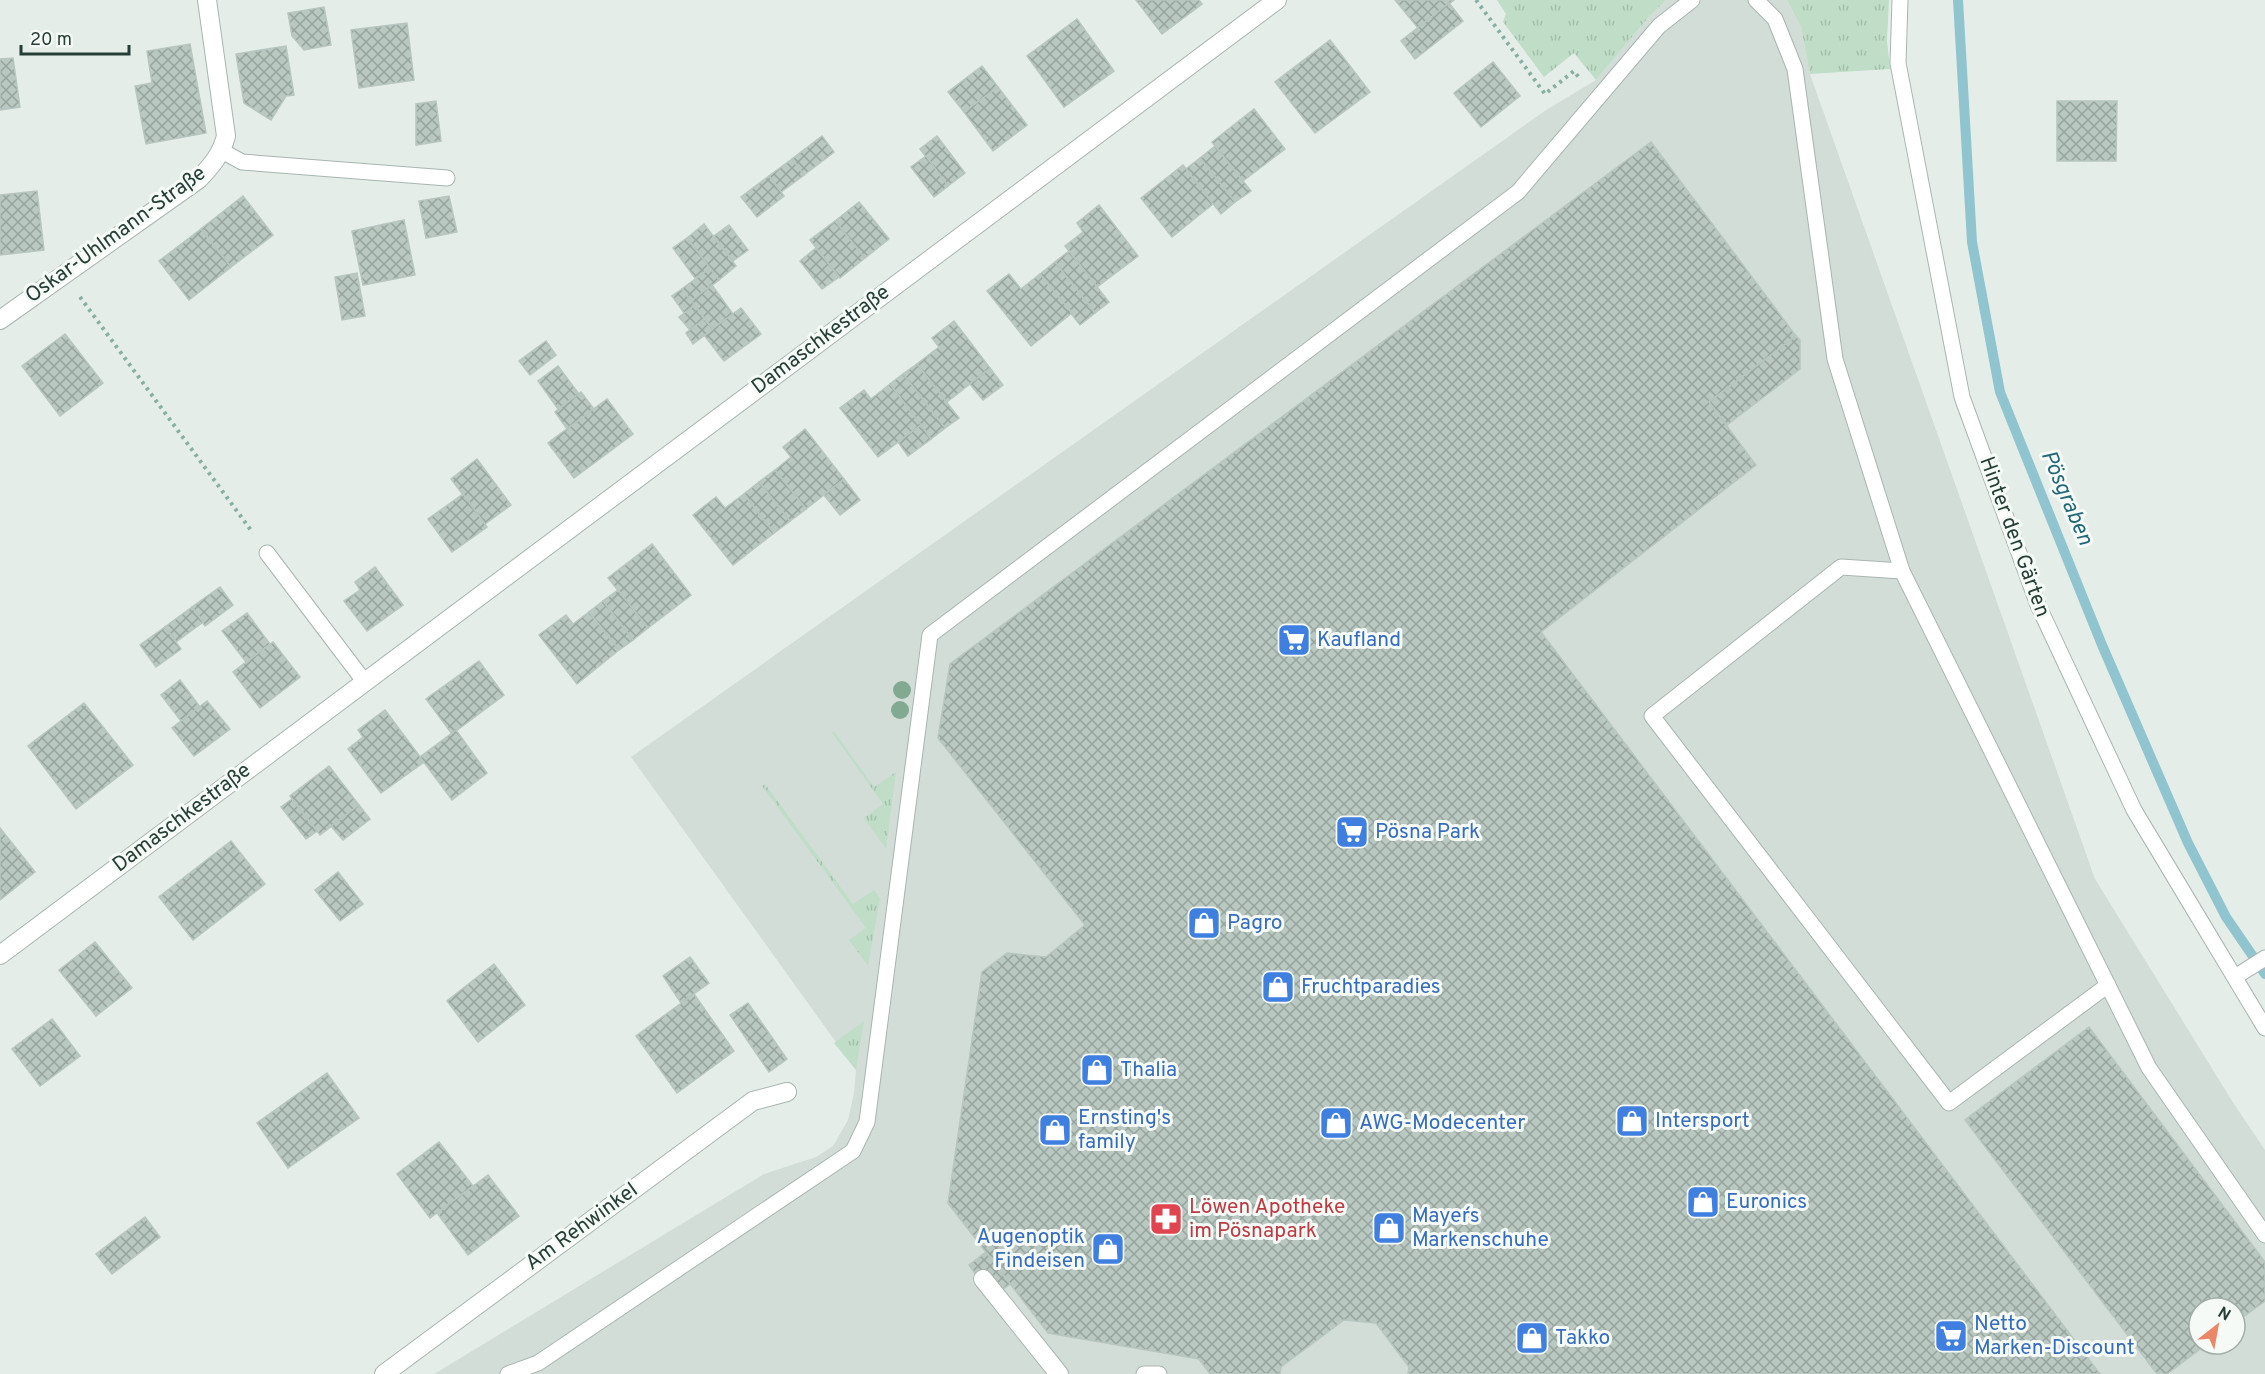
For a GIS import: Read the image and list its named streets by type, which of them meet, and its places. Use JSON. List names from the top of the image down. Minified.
{"streets":{"street":["Oskar-Uhlmann-Straße","Damaschkestraße","Am Rehwinkel"],"lane":["Hinter den Gärten"]},"water":["Pösgraben"],"places":{"supermarket":["Kaufland","Pösna Park","Netto Marken-Discount"],"shop":["Pagro","Fruchtparadies","Thalia","Intersport","AWG-Modecenter","Ernsting's family","Euronics","Mayer´s Markenschuhe","Augenoptik Findeisen","Takko"],"pharmacy":["Löwen Apotheke im Pösnapark"]},"scale_bar":"20 m","north":"top right"}
